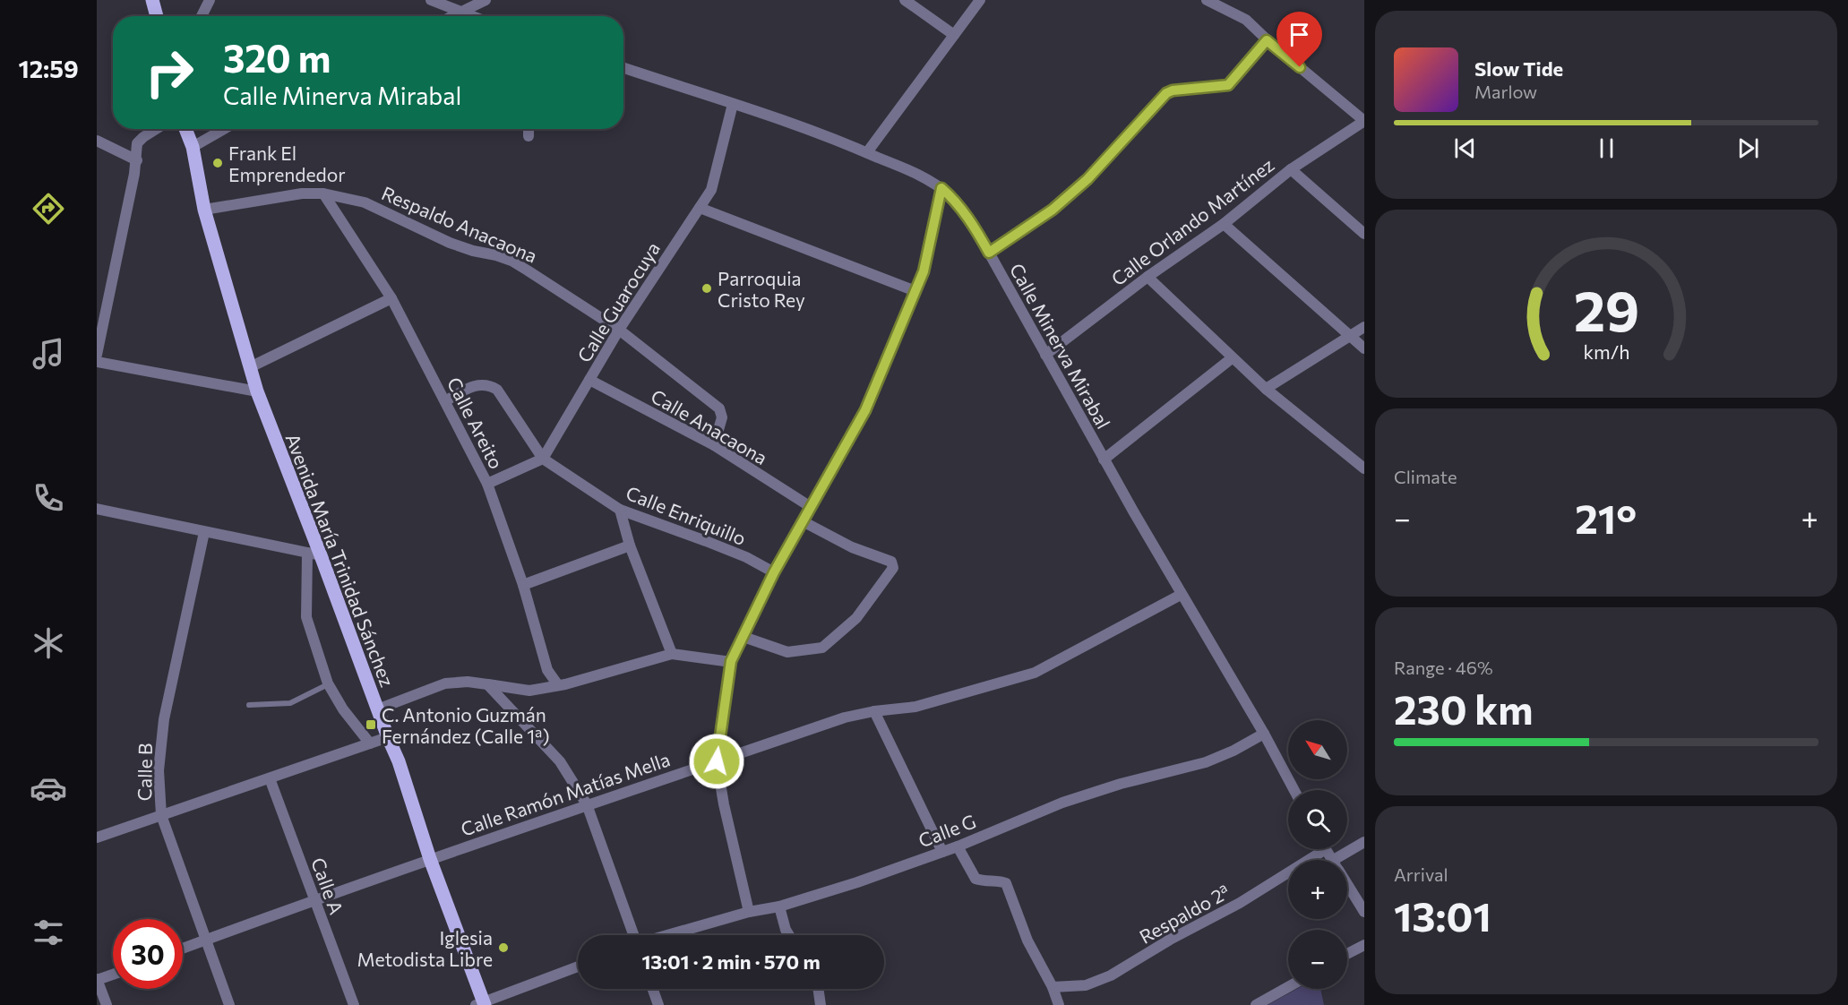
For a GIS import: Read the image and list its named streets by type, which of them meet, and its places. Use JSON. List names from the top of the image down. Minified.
{"streets":{"main road":["Avenida María Trinidad Sánchez"],"street":["Calle Orlando Martínez","Respaldo Anacaona","Calle Guarocuya","Calle Minerva Mirabal","Calle Areito","Calle Anacaona","Calle Enriquillo","Calle B","Calle Ramón Matías Mella","Calle G","Calle A","Respaldo 2ª"]},"crossings":[["Calle Orlando Martínez","Calle Minerva Mirabal"],["Respaldo Anacaona","Calle Guarocuya"],["Respaldo Anacaona","Calle Areito"],["Respaldo Anacaona","Calle Anacaona"],["Respaldo Anacaona","Avenida María Trinidad Sánchez"],["Calle Guarocuya","Calle Minerva Mirabal"],["Calle Guarocuya","Calle Anacaona"],["Calle Guarocuya","Calle Enriquillo"],["Calle Minerva Mirabal","Calle Ramón Matías Mella"],["Calle Minerva Mirabal","Calle G"],["Calle Areito","Calle Enriquillo"],["Avenida María Trinidad Sánchez","Calle Ramón Matías Mella"],["Calle B","Calle Ramón Matías Mella"],["Calle Ramón Matías Mella","Calle A"]],"places":{"other":["Frank El Emprendedor","Parroquia Cristo Rey","Iglesia Metodista Libre"],"transit":["C. Antonio Guzmán Fernández (Calle 1ª)"]},"north":"top left","page":{"tabs":"12:59","turn":["320 m","Calle Minerva Mirabal"],"song":["Slow Tide","Marlow"],"tile":["Climate",["Range · 46%","230 km"],["Arrival","13:01"]],"heat":["−","21°","+"],"map_buttons":["+","−"],"limit":"30","trip":"13:01 · 2 min · 570 m","gauge":["29","km/h"]}}
